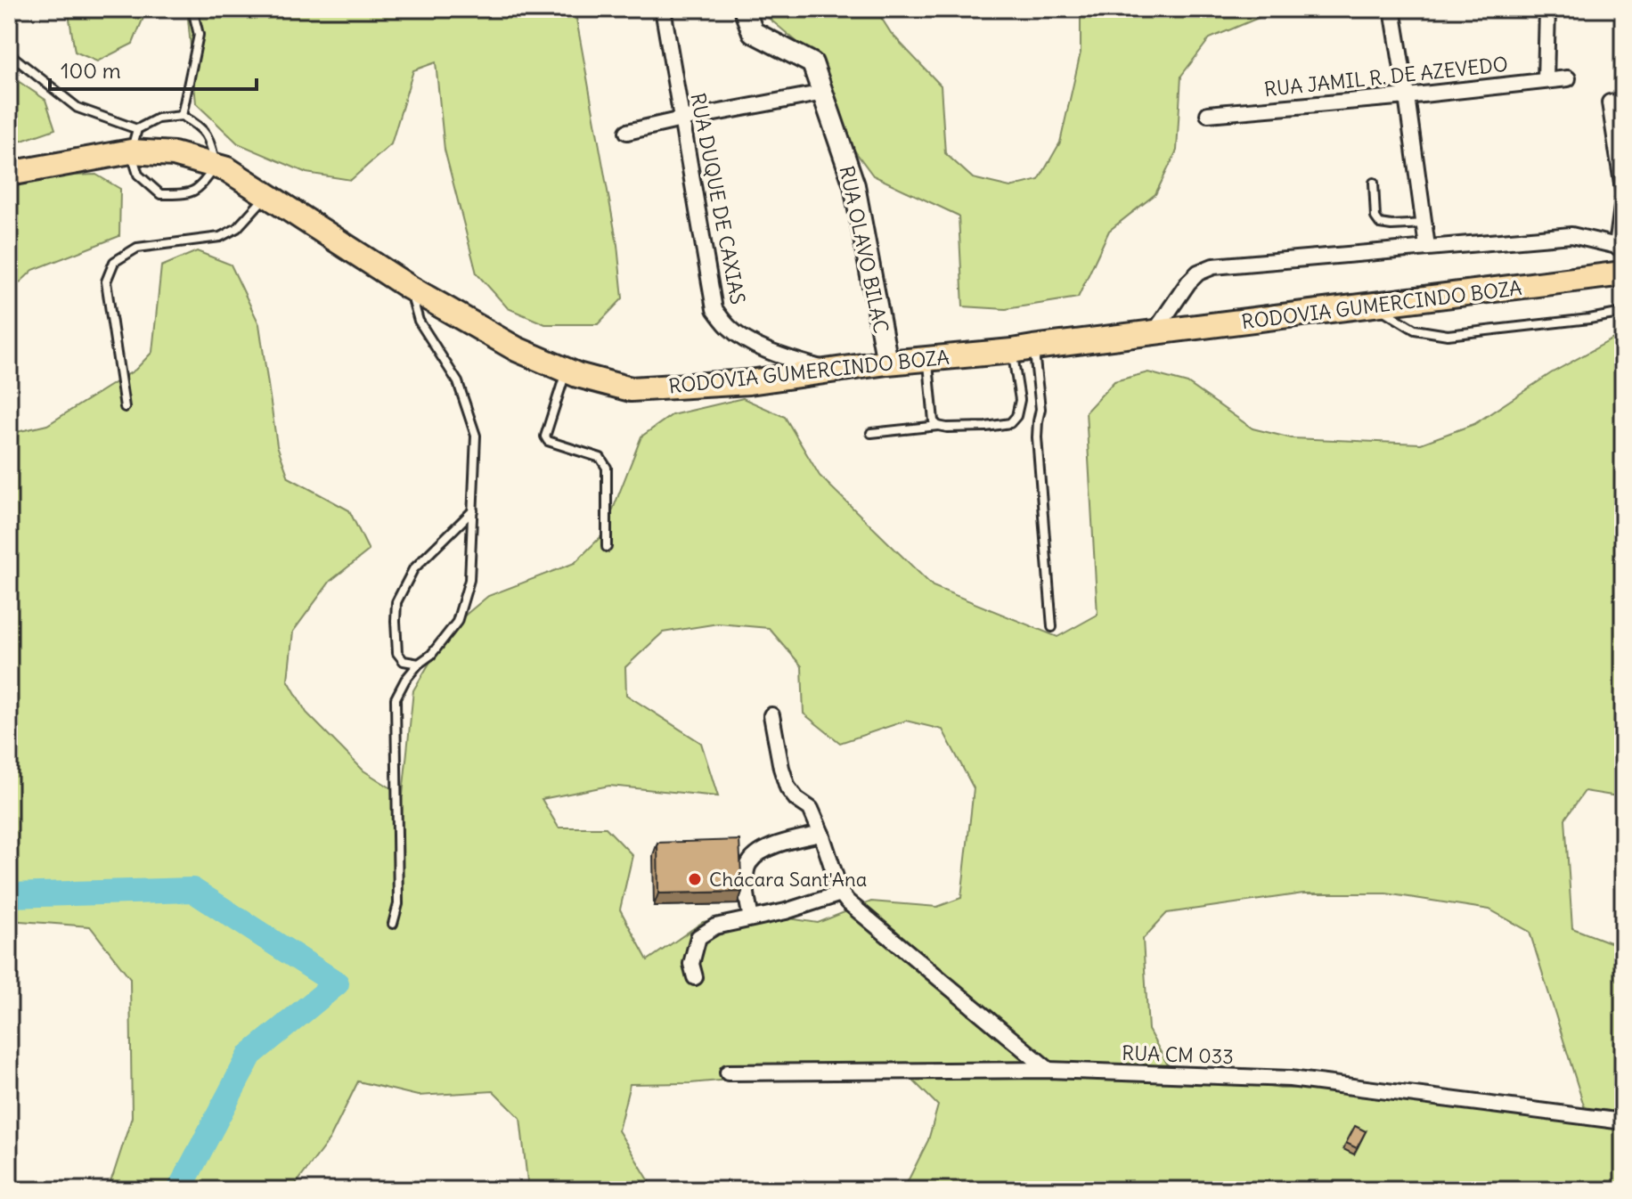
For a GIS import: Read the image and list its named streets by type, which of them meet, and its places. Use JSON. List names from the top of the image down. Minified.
{"streets":{"main road":["RODOVIA GUMERCINDO BOZA"],"street":["RUA JAMIL R. DE AZEVEDO","RUA DUQUE DE CAXIAS","RUA OLAVO BILAC","RUA CM 033"]},"crossings":[["RUA DUQUE DE CAXIAS","RODOVIA GUMERCINDO BOZA"],["RUA OLAVO BILAC","RODOVIA GUMERCINDO BOZA"]],"places":["Chácara Sant'Ana"],"scale_bar":"100 m"}
